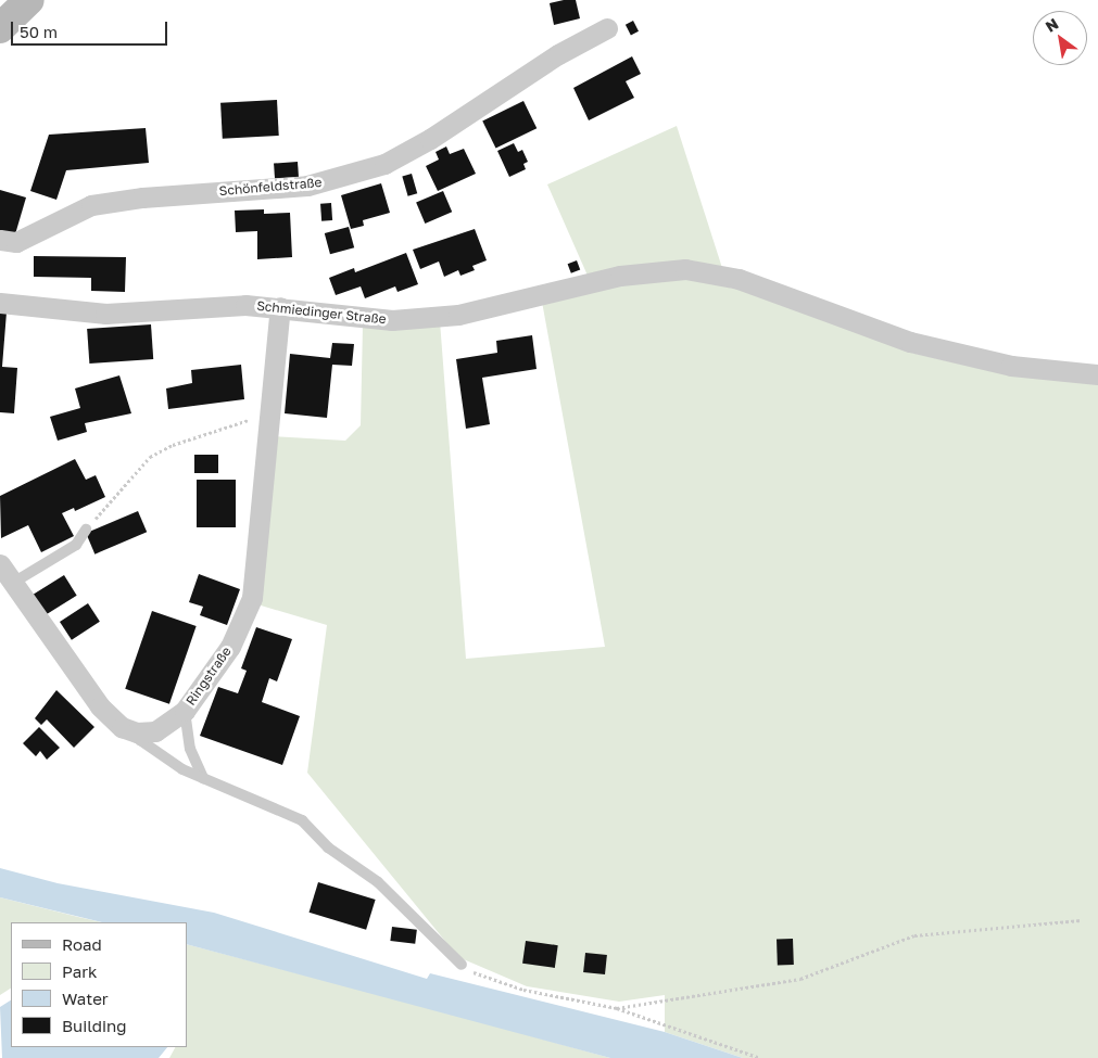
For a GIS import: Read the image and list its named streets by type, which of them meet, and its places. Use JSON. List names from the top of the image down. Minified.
{"streets":{"street":["Schönfeldstraße","Schmiedinger Straße","Ringstraße"]},"crossings":[["Schmiedinger Straße","Ringstraße"]],"legend":["Road","Park","Water","Building"],"scale_bar":"50 m","north":"top left"}
